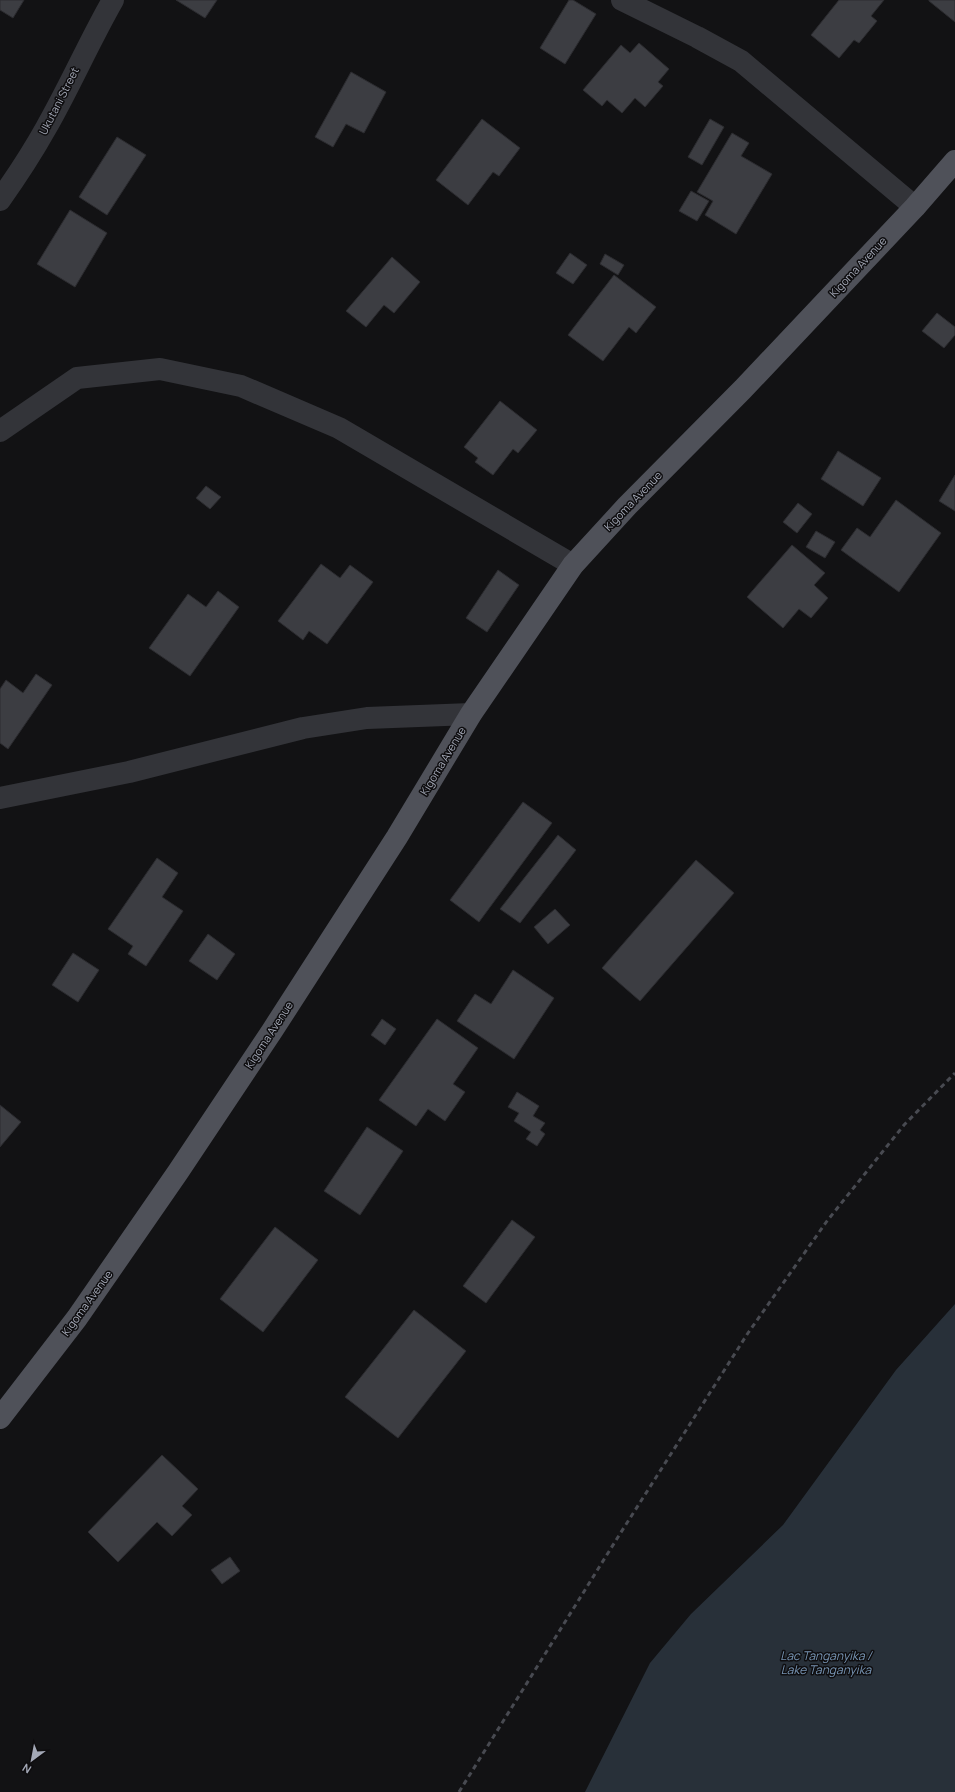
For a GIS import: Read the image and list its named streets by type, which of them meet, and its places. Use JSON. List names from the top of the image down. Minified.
{"streets":{"main road":["Kigoma Avenue"],"street":["Ukutani Street"]},"water":["Lac Tanganyika / Lake Tanganyika"],"north":"bottom left"}
